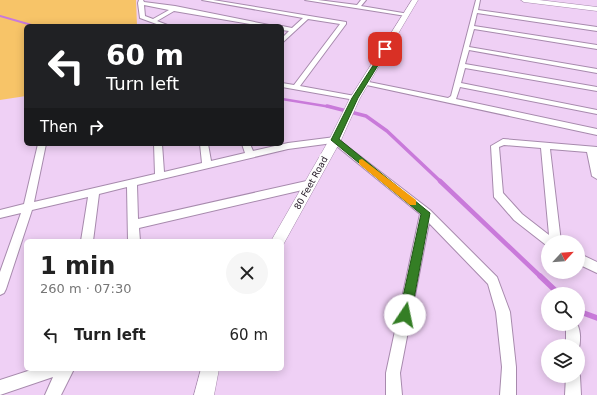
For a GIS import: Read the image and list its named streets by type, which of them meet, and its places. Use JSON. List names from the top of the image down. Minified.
{"streets":{"street":["80 Feet Road"]},"north":"top right","page":{"turn":["60 m","Turn left"],"then":"Then","heading":["1 min","260 m · 07:30"],"list":[{"name":"Turn left","value":"60 m"}]}}
